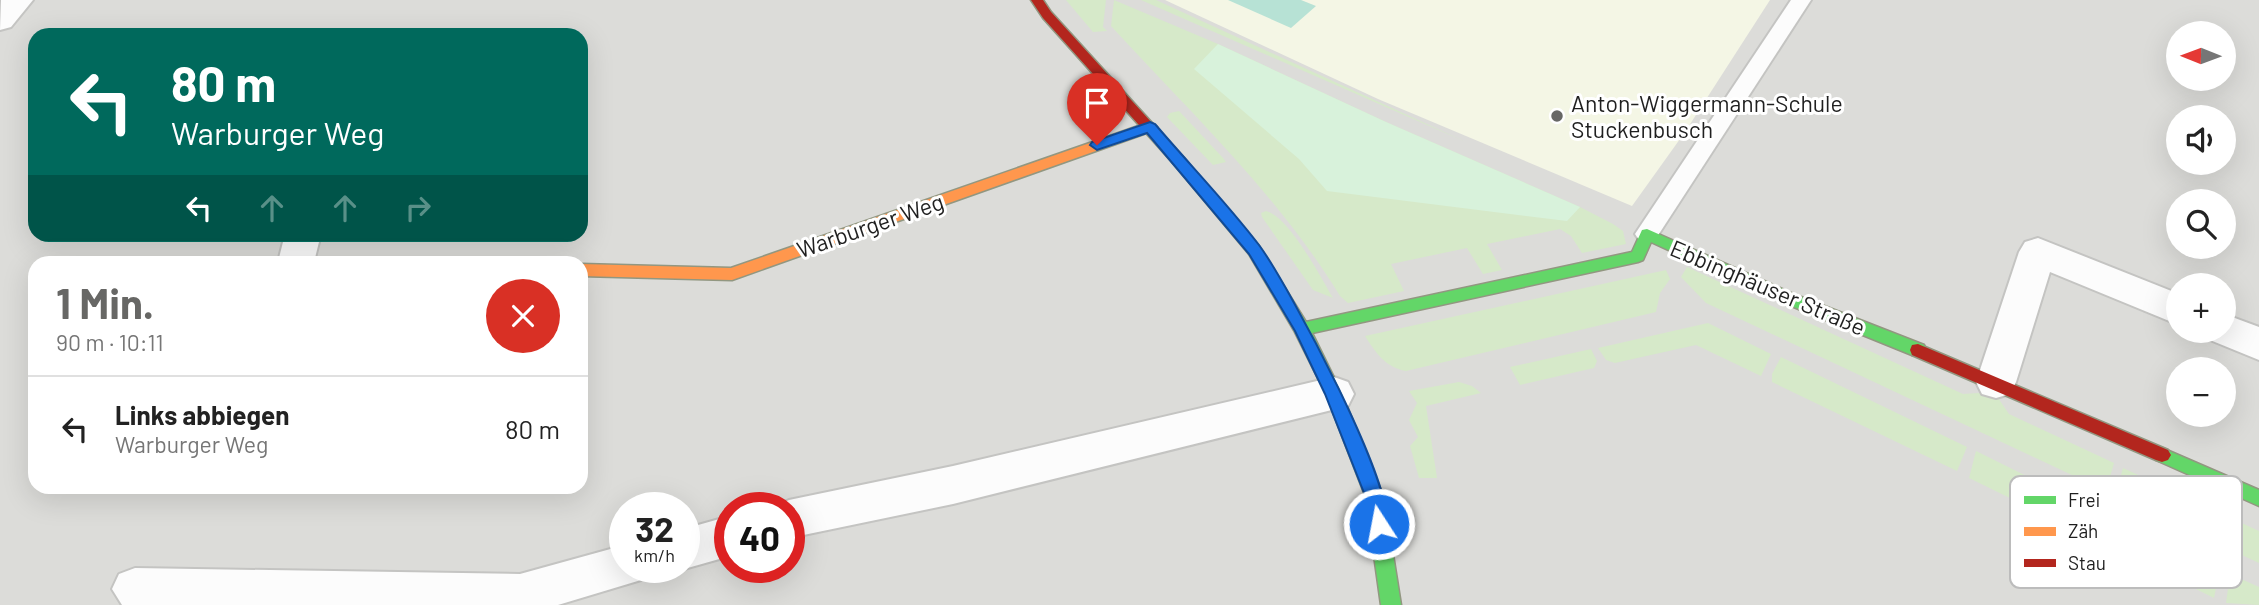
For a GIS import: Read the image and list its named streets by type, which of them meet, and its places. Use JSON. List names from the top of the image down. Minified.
{"streets":{"street":["Warburger Weg","Ebbinghäuser Straße"]},"places":["Anton-Wiggermann-Schule Stuckenbusch"],"legend":["Frei","Zäh","Stau"],"north":"left","page":{"map_buttons":["+","−"],"turn":["80 m","Warburger Weg"],"heading":["1 Min.","90 m · 10:11"],"list":[{"name":"Links abbiegen","note":"Warburger Weg","value":"80 m"}],"speed":"32 km/h","limit":"40"}}
